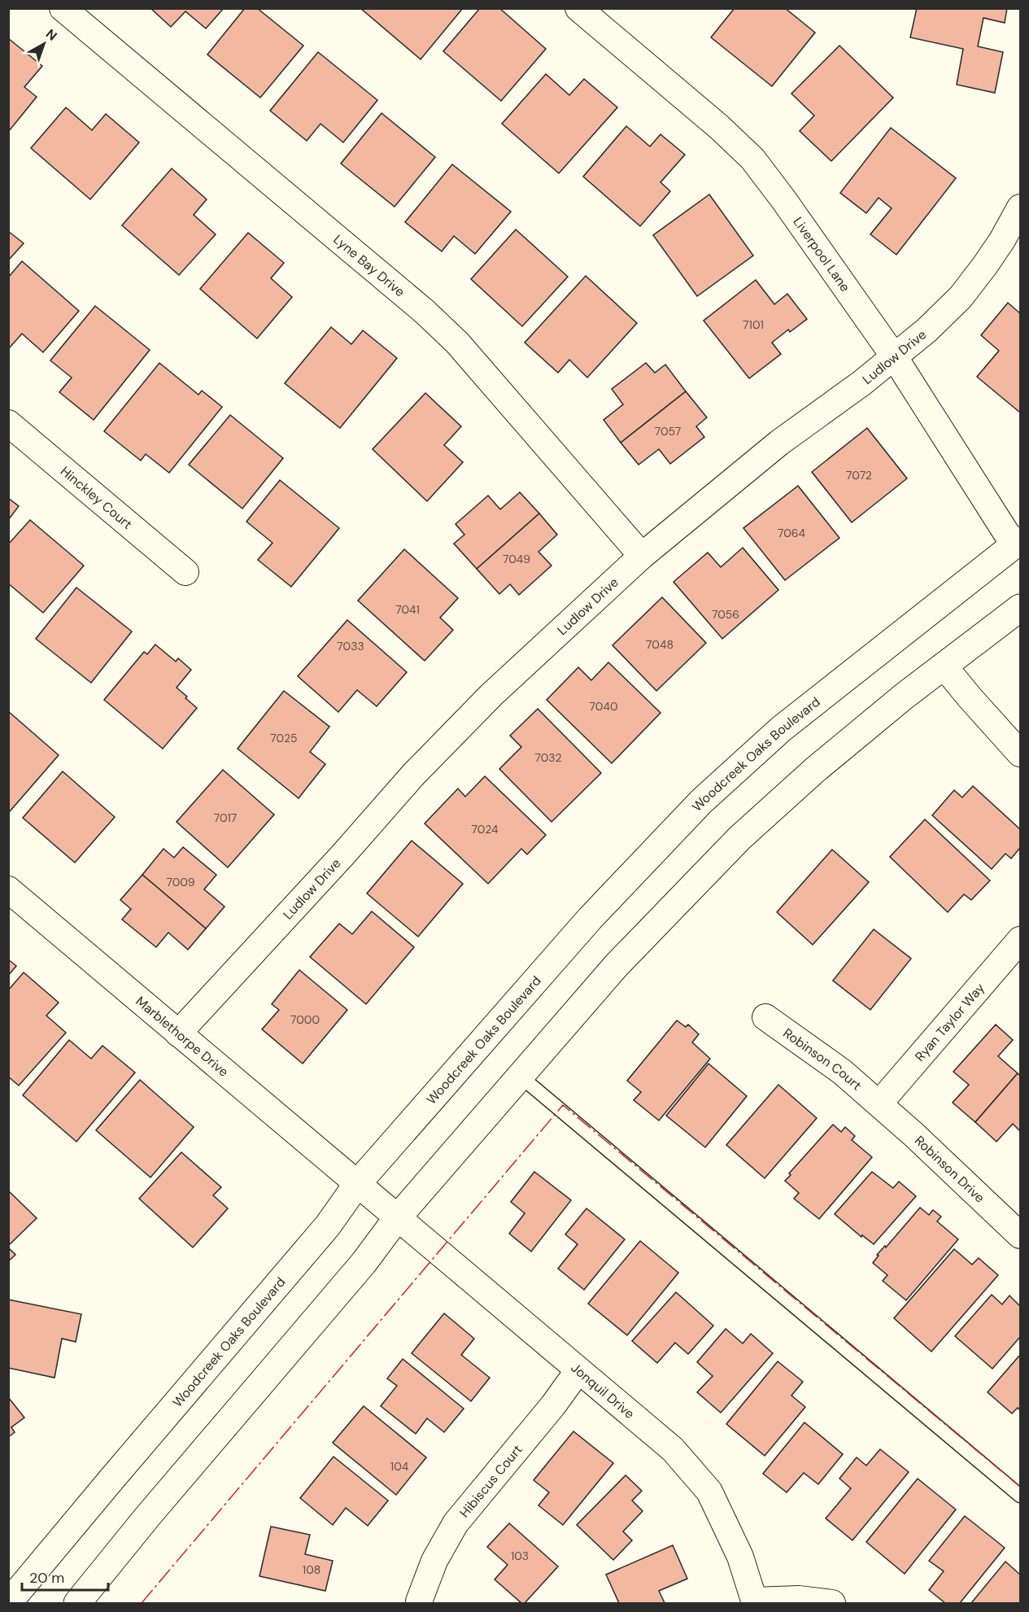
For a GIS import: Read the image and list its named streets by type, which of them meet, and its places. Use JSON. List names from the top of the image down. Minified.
{"streets":{"main road":["Woodcreek Oaks Boulevard"],"street":["Liverpool Lane","Lyne Bay Drive","Ludlow Drive","Hinckley Court","Ryan Taylor Way","Marblethorpe Drive","Robinson Court","Robinson Drive","Jonquil Drive","Hibiscus Court"]},"crossings":[["Liverpool Lane","Ludlow Drive"],["Liverpool Lane","Woodcreek Oaks Boulevard"],["Lyne Bay Drive","Ludlow Drive"],["Ludlow Drive","Marblethorpe Drive"],["Woodcreek Oaks Boulevard","Marblethorpe Drive"],["Ryan Taylor Way","Robinson Court"],["Ryan Taylor Way","Robinson Drive"],["Marblethorpe Drive","Jonquil Drive"],["Robinson Court","Robinson Drive"],["Jonquil Drive","Hibiscus Court"]],"house_numbers":["7101","7057","7072","7064","7049","7041","7056","7048","7033","7040","7025","7032","7017","7024","7009","7000","104","103","108"],"scale_bar":"20 m","north":"top right"}
